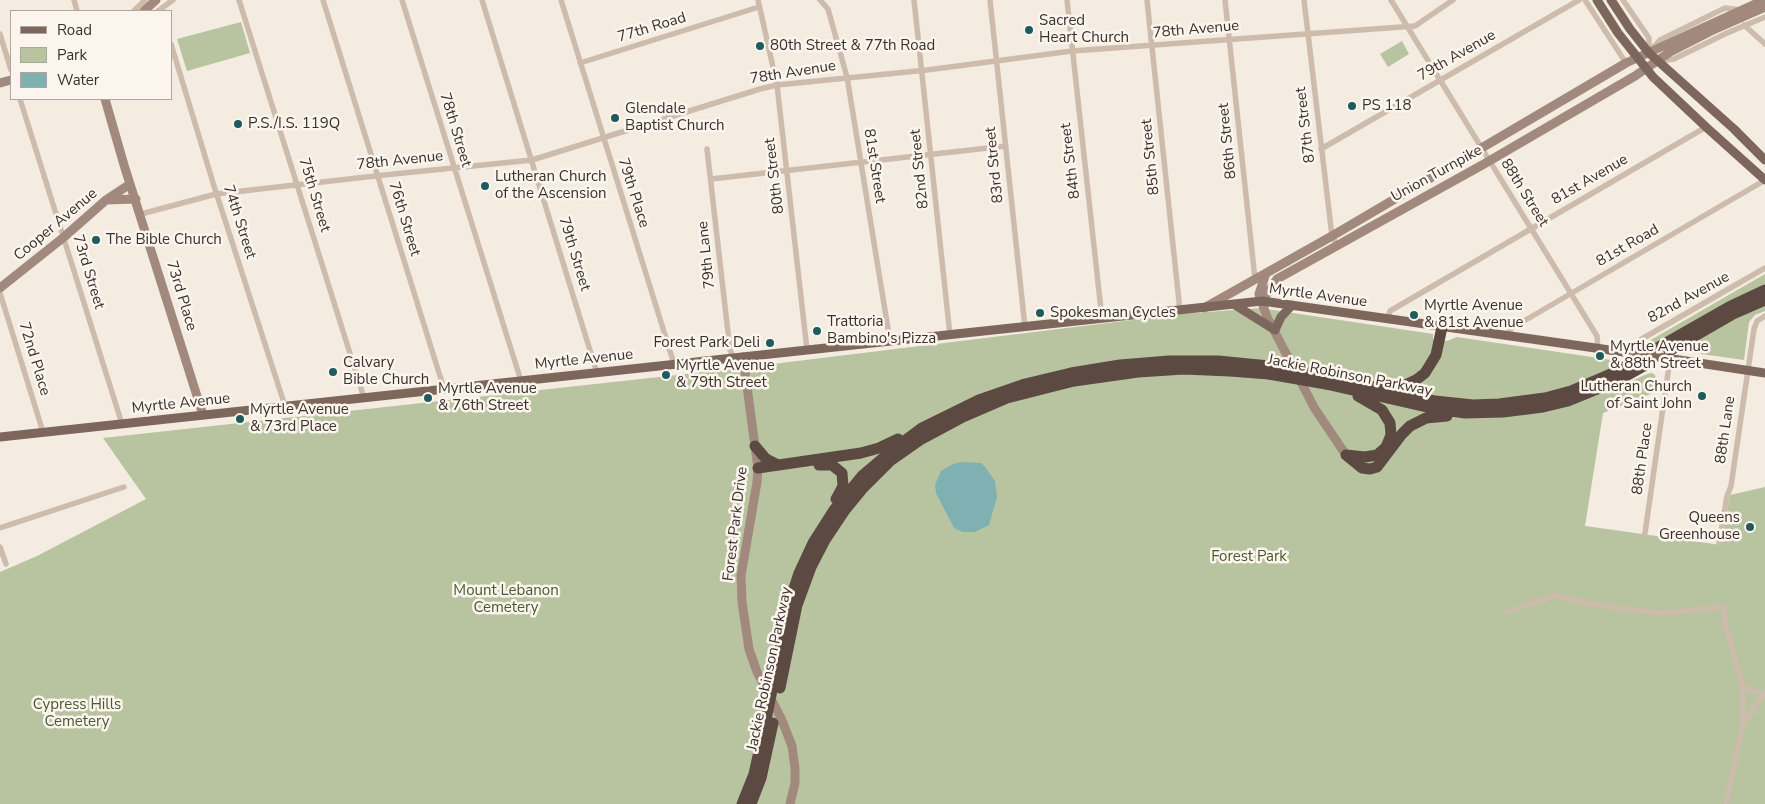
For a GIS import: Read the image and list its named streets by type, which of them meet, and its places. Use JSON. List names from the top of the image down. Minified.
{"streets":{"highway":["Jackie Robinson Parkway"],"main road":["Union Turnpike","Cooper Avenue","73rd Place","Myrtle Avenue","Forest Park Drive"],"street":["77th Road","78th Avenue","79th Avenue","87th Street","78th Street","86th Street","85th Street","84th Street","83rd Street","81st Street","82nd Street","80th Street","81st Avenue","79th Place","88th Street","75th Street","76th Street","74th Street","81st Road","79th Street","79th Lane","73rd Street","82nd Avenue","72nd Place","88th Lane","88th Place"]},"crossings":[["77th Road","80th Street"],["77th Road","79th Place"],["78th Avenue","87th Street"],["78th Avenue","78th Street"],["78th Avenue","86th Street"],["78th Avenue","85th Street"],["78th Avenue","84th Street"],["78th Avenue","83rd Street"],["78th Avenue","81st Street"],["78th Avenue","82nd Street"],["78th Avenue","80th Street"],["78th Avenue","79th Place"],["78th Avenue","88th Street"],["78th Avenue","75th Street"],["78th Avenue","76th Street"],["78th Avenue","74th Street"],["78th Avenue","79th Street"],["78th Avenue","73rd Place"],["79th Avenue","87th Street"],["79th Avenue","88th Street"],["87th Street","Union Turnpike"],["78th Street","Myrtle Avenue"],["86th Street","Union Turnpike"],["85th Street","Myrtle Avenue"],["84th Street","Myrtle Avenue"],["83rd Street","Myrtle Avenue"],["81st Street","Myrtle Avenue"],["82nd Street","Myrtle Avenue"],["Union Turnpike","88th Street"],["Union Turnpike","Myrtle Avenue"],["80th Street","Myrtle Avenue"],["81st Avenue","88th Street"],["81st Avenue","Myrtle Avenue"],["79th Place","Myrtle Avenue"],["88th Street","81st Road"],["88th Street","Myrtle Avenue"],["75th Street","Myrtle Avenue"],["76th Street","Myrtle Avenue"],["74th Street","Myrtle Avenue"],["Cooper Avenue","73rd Street"],["Cooper Avenue","73rd Place"],["81st Road","Myrtle Avenue"],["79th Street","Myrtle Avenue"],["79th Lane","Myrtle Avenue"],["79th Lane","Forest Park Drive"],["73rd Street","Myrtle Avenue"],["73rd Place","Myrtle Avenue"],["Myrtle Avenue","82nd Avenue"],["Myrtle Avenue","72nd Place"],["Myrtle Avenue","Jackie Robinson Parkway"],["Myrtle Avenue","88th Lane"],["Myrtle Avenue","88th Place"],["Myrtle Avenue","Forest Park Drive"],["82nd Avenue","Jackie Robinson Parkway"]],"parks":["Forest Park","Mount Lebanon Cemetery","Cypress Hills Cemetery"],"places":["Sacred Heart Church","80th Street & 77th Road","PS 118","Glendale Baptist Church","P.S./I.S. 119Q","Lutheran Church of the Ascension","The Bible Church","Spokesman Cycles","Myrtle Avenue & 81st Avenue","Trattoria Bambino's Pizza","Forest Park Deli","Myrtle Avenue & 88th Street","Calvary Bible Church","Myrtle Avenue & 79th Street","Lutheran Church of Saint John","Myrtle Avenue & 76th Street","Myrtle Avenue & 73rd Place","Queens Greenhouse"],"legend":["Road","Park","Water"]}
